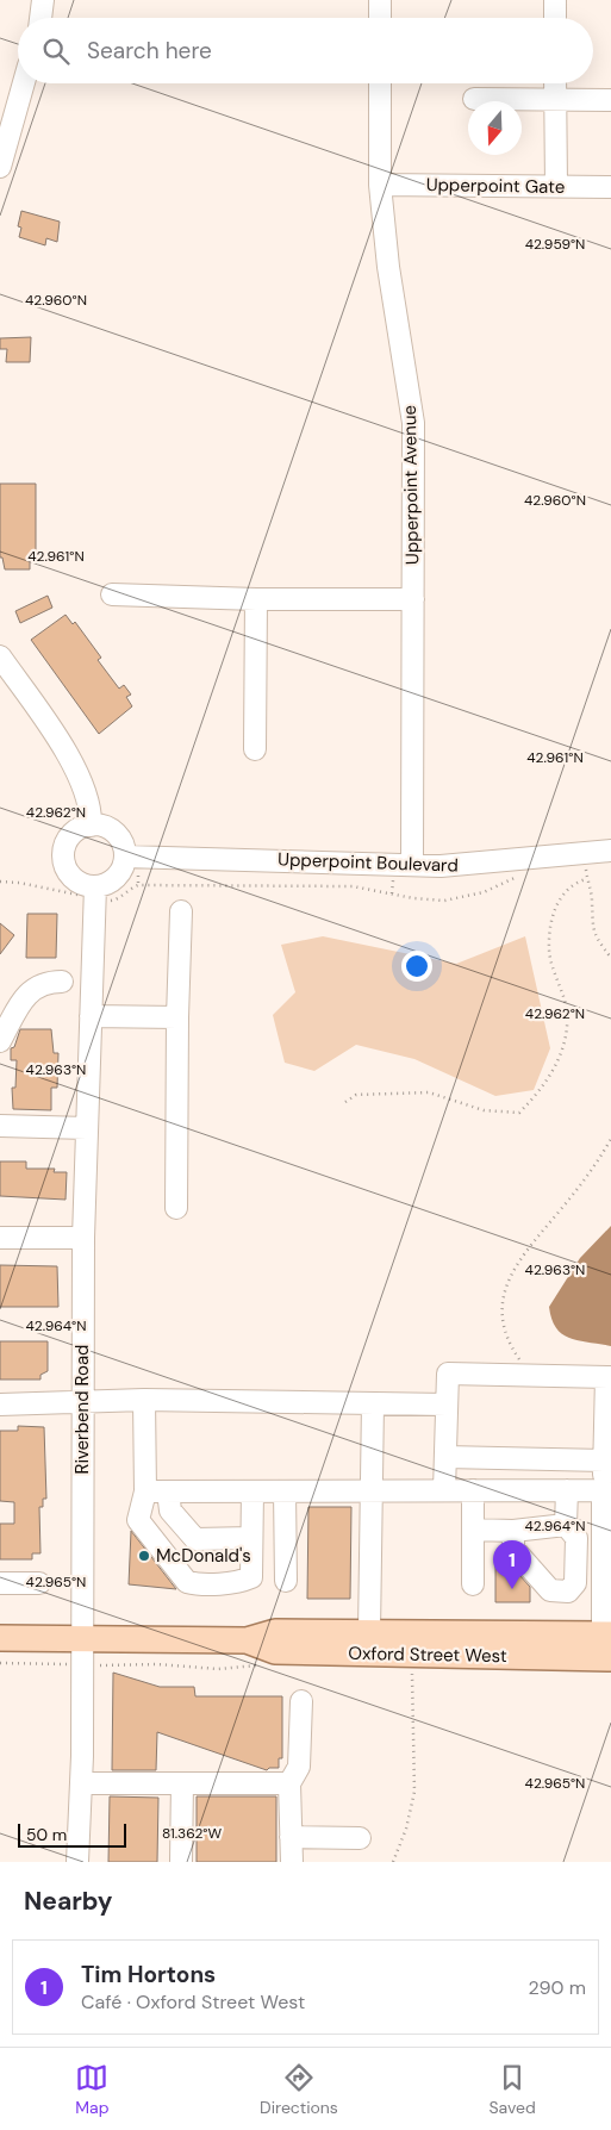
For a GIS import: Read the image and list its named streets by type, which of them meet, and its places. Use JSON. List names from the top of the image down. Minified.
{"streets":{"main road":["Oxford Street West"],"street":["Upperpoint Gate","Upperpoint Avenue","Upperpoint Boulevard","Riverbend Road"]},"crossings":[["Upperpoint Gate","Upperpoint Avenue"],["Upperpoint Avenue","Upperpoint Boulevard"],["Upperpoint Boulevard","Riverbend Road"],["Riverbend Road","Oxford Street West"]],"places":["McDonald's"],"scale_bar":"50 m","north":"bottom","page":{"search":"Search here","pins":"1","scale":"50 m","heading":"Nearby","list":[{"mark":"1","name":"Tim Hortons","note":"Café · Oxford Street West","value":"290 m"}],"nav":["Map","Directions","Saved"]},"coordinates":["42.959°N","42.960°N","42.961°N","42.962°N","42.963°N","42.964°N","42.965°N","81.362°W"]}
